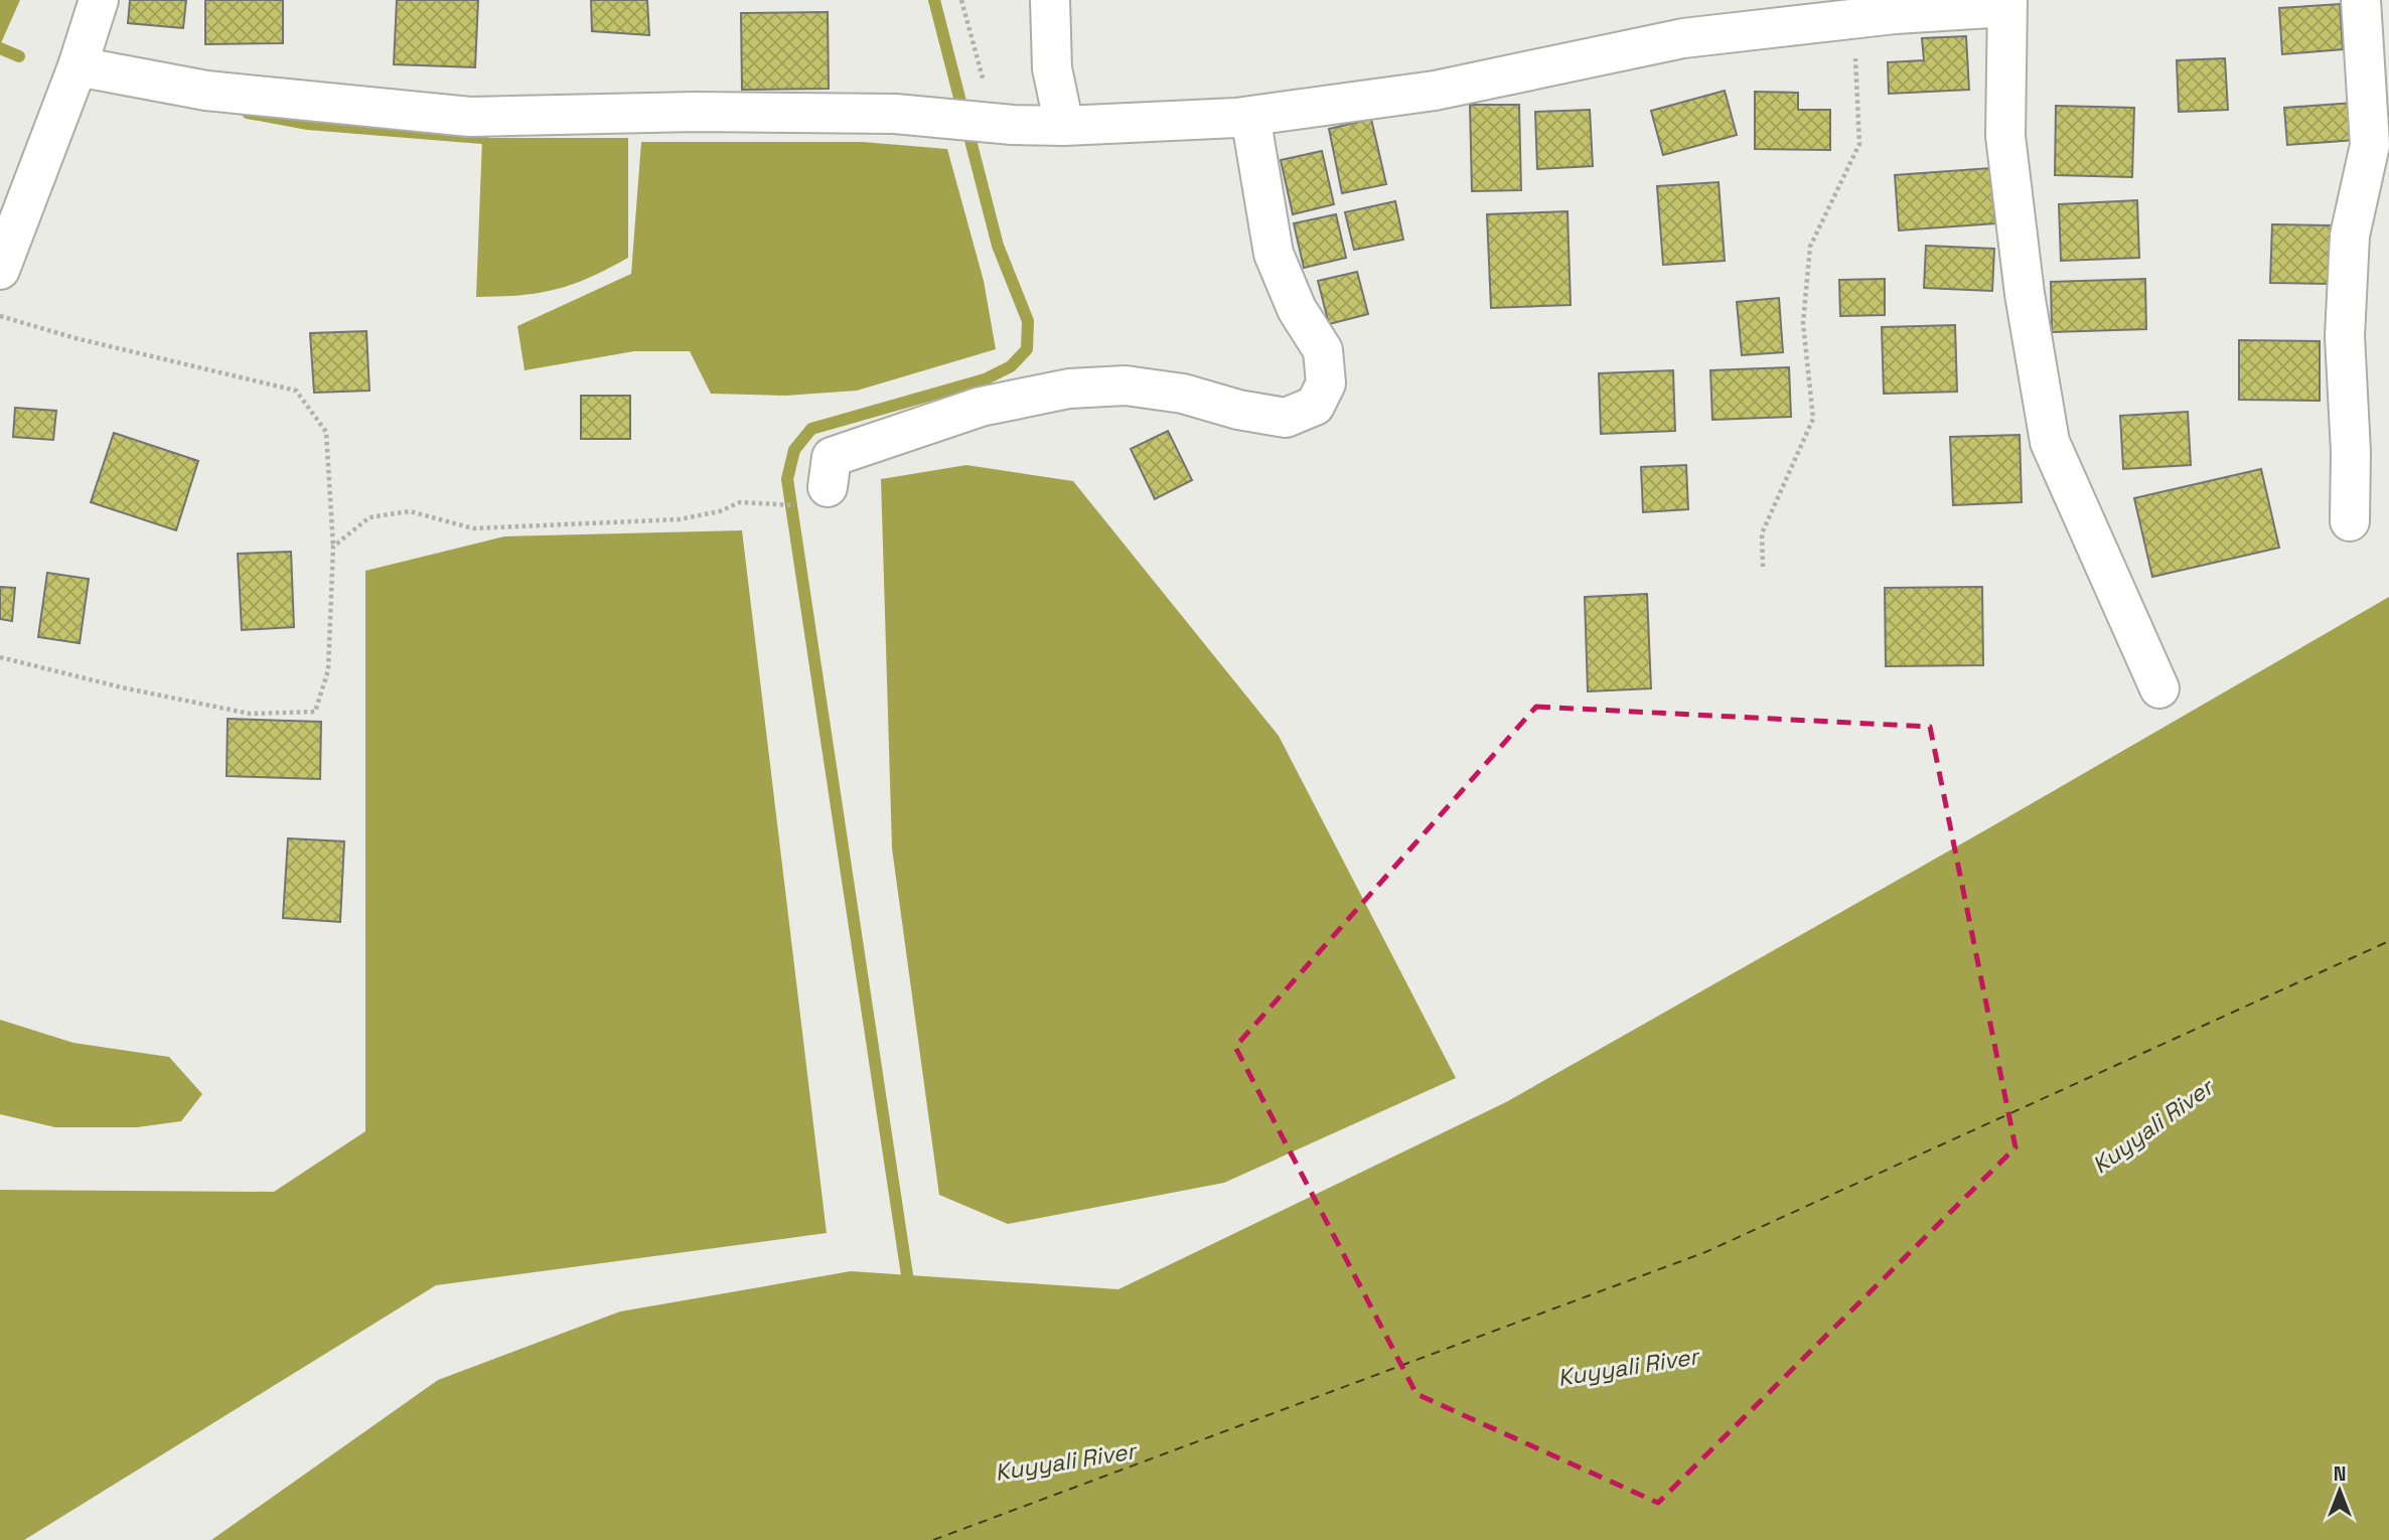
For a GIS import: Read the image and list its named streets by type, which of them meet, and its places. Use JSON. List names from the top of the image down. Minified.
{"water":["Kuyyali River"],"north":"top"}
